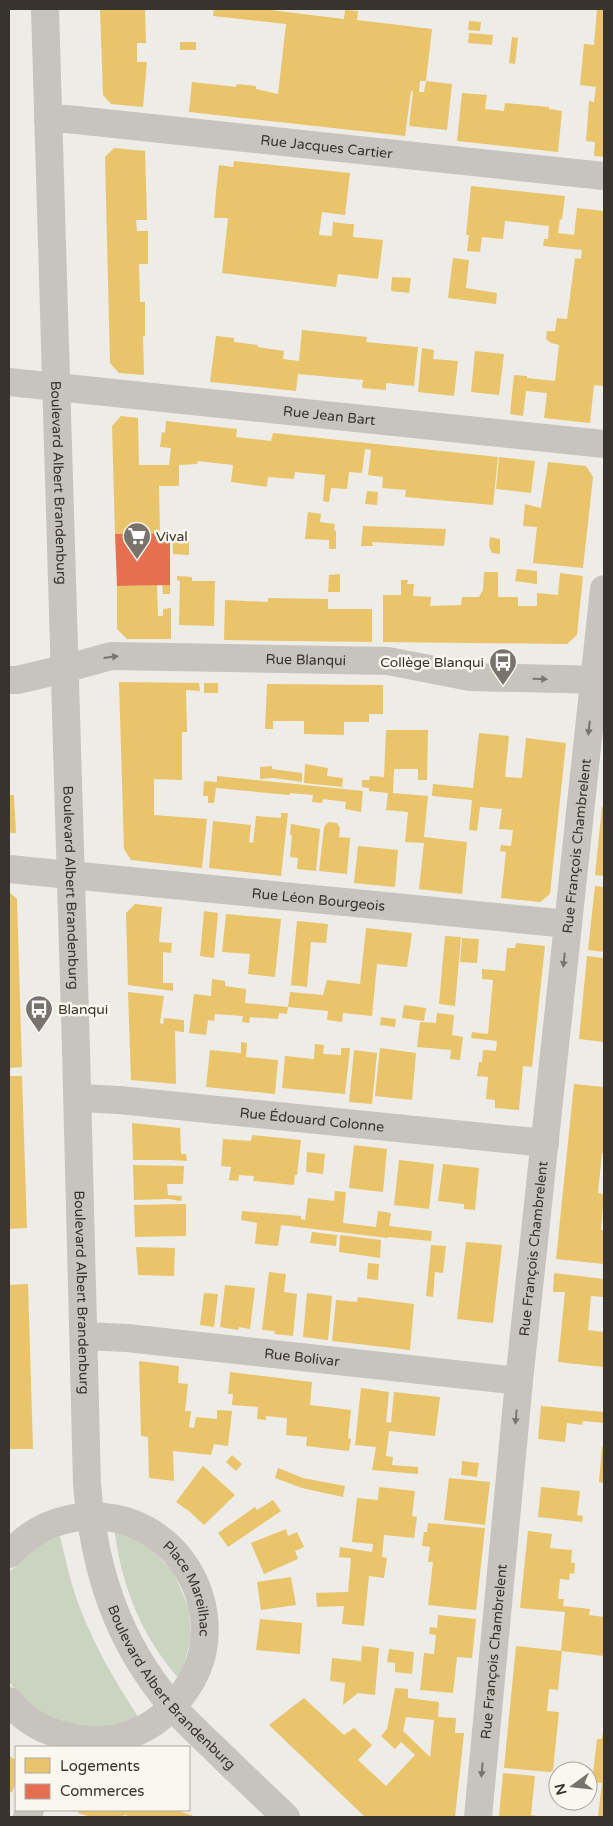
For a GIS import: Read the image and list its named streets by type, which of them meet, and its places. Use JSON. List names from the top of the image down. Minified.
{"streets":{"street":["Rue Jacques Cartier","Rue Jean Bart","Boulevard Albert Brandenburg","Rue Blanqui","Rue François Chambrelent","Rue Léon Bourgeois","Rue Édouard Colonne","Rue Bolivar","Place Mareilhac"]},"crossings":[["Rue Jacques Cartier","Boulevard Albert Brandenburg"],["Rue Jean Bart","Boulevard Albert Brandenburg"],["Boulevard Albert Brandenburg","Rue Blanqui"],["Boulevard Albert Brandenburg","Rue Léon Bourgeois"],["Boulevard Albert Brandenburg","Rue Édouard Colonne"],["Boulevard Albert Brandenburg","Rue Bolivar"],["Boulevard Albert Brandenburg","Place Mareilhac"],["Rue Blanqui","Rue François Chambrelent"],["Rue François Chambrelent","Rue Léon Bourgeois"],["Rue François Chambrelent","Rue Édouard Colonne"],["Rue François Chambrelent","Rue Bolivar"]],"one_way":["Rue Blanqui","Rue François Chambrelent"],"places":{"supermarket":["Vival"],"bus stop":["Collège Blanqui","Blanqui"]},"legend":["Logements","Commerces"],"north":"left"}
